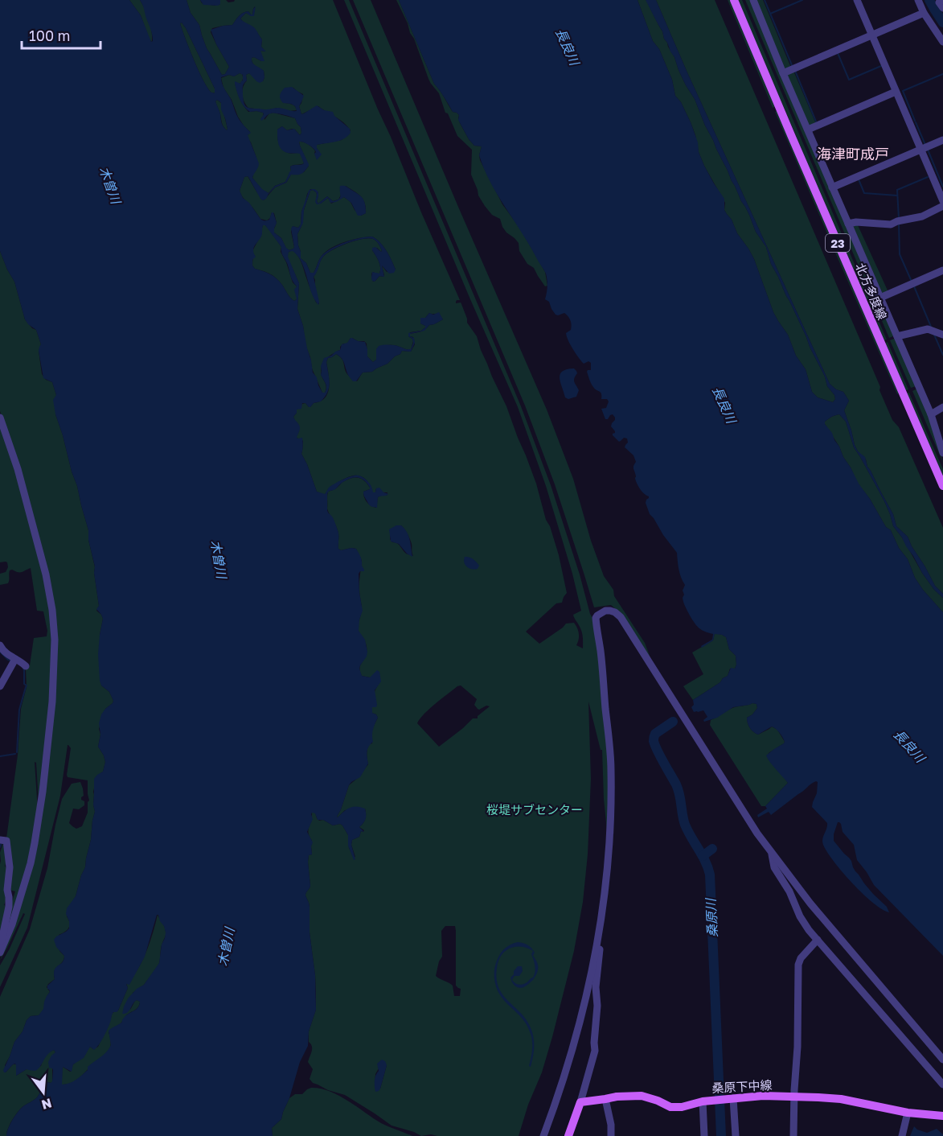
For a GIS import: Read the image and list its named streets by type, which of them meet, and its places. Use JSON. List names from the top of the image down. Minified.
{"streets":{"main road":["23","北方多度線","桑原下中線"]},"districts":["海津町成戸"],"water":["長良川","木曽川","桑原川"],"parks":["桜堤サブセンター"],"scale_bar":"100 m","north":"bottom"}
